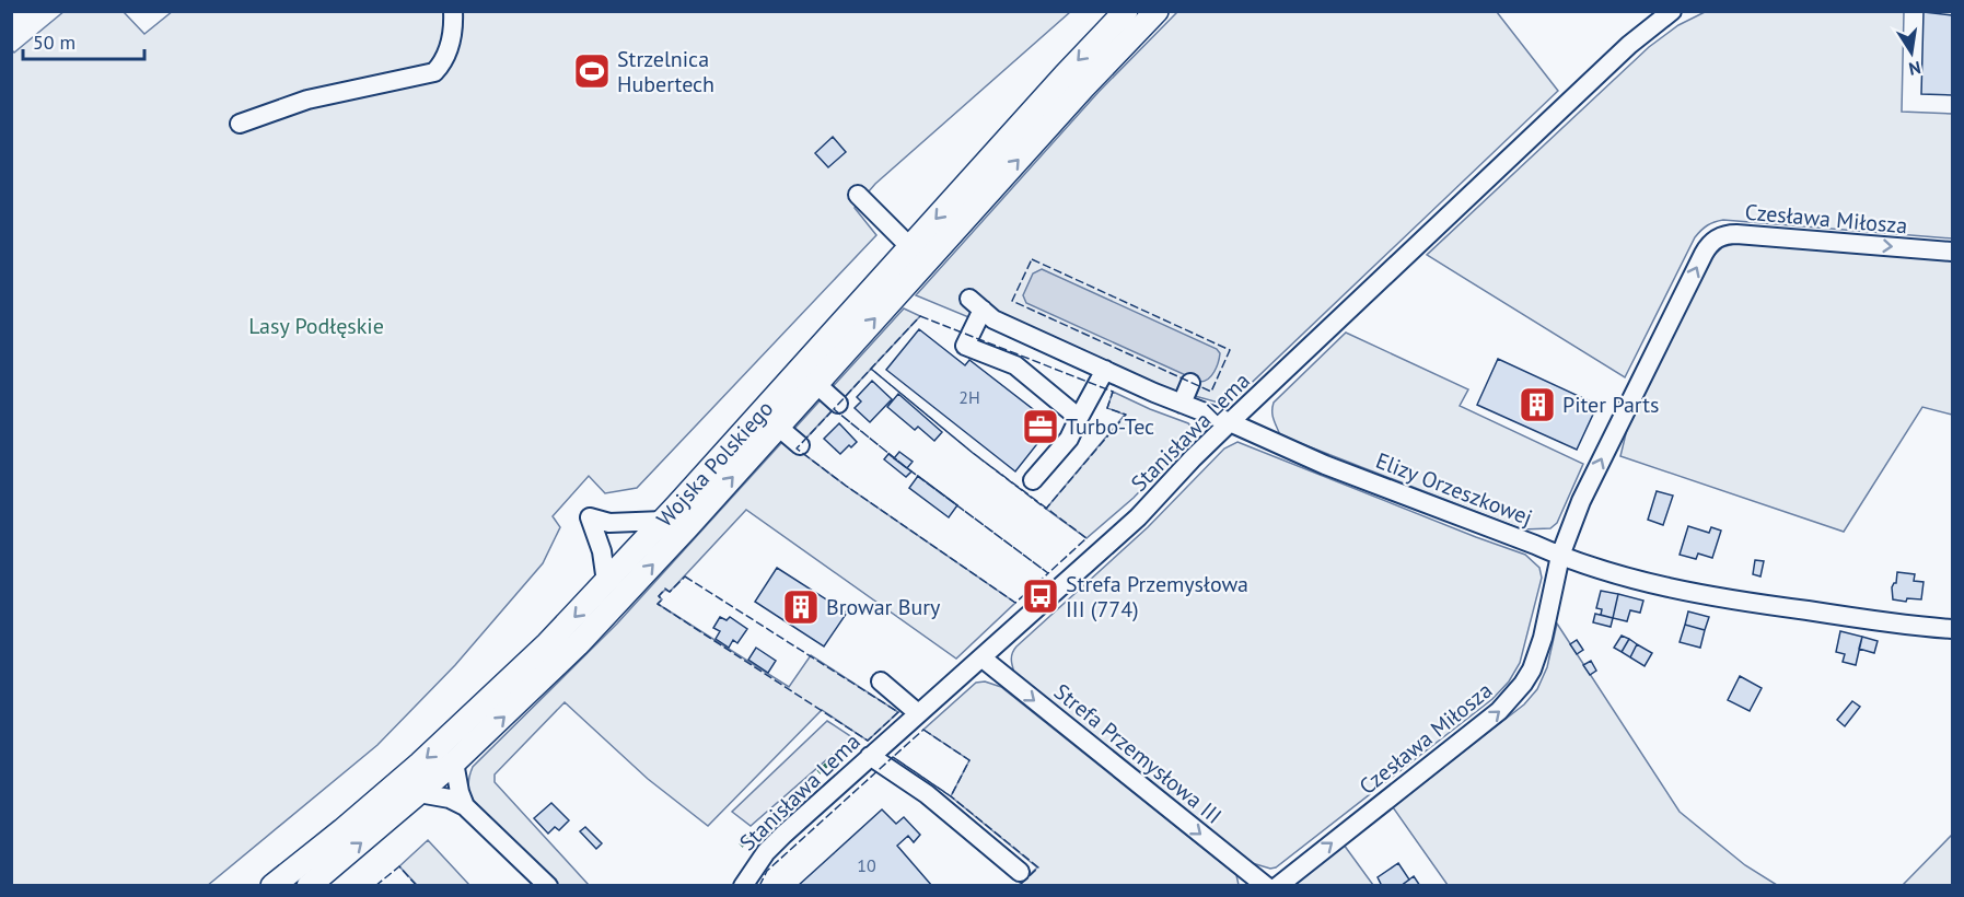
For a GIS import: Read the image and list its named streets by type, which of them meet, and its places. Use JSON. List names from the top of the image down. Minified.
{"streets":{"main road":["Wojska Polskiego"],"street":["Czesława Miłosza","Stanisława Lema","Elizy Orzeszkowej","Strefa Przemysłowa III"]},"crossings":[["Czesława Miłosza","Elizy Orzeszkowej"],["Stanisława Lema","Elizy Orzeszkowej"],["Stanisława Lema","Strefa Przemysłowa III"]],"one_way":["Czesława Miłosza"],"parks":["Lasy Podłęskie"],"places":{"sports":["Strzelnica Hubertech"],"building":["Piter Parts","Browar Bury"],"office":["Turbo-Tec"],"bus stop":["Strefa Przemysłowa III (774)"]},"house_numbers":["2H","10"],"scale_bar":"50 m","north":"bottom"}
